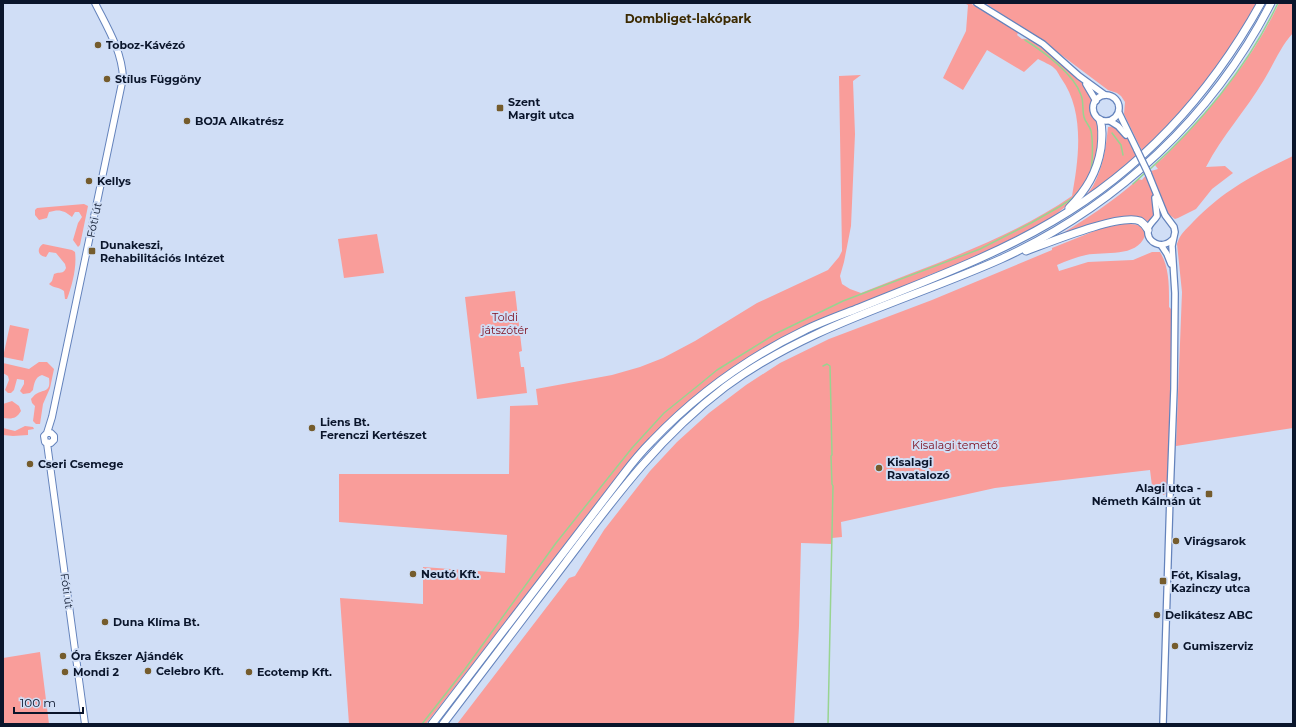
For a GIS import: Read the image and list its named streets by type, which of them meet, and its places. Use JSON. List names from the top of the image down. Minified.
{"streets":{"main road":["Fóti út"]},"districts":["Dombliget-lakópark"],"parks":["Toldi játszótér","Kisalagi temető"],"places":{"other":["Toboz-Kávézó","Stílus Függöny","BOJA Alkatrész","Kellys","Liens Bt. Ferenczi Kertészet","Cseri Csemege","Kisalagi Ravatalozó","Virágsarok","Neutó Kft.","Delikátesz ABC","Duna Klíma Bt.","Gumiszerviz","Óra Ékszer Ajándék","Celebro Kft.","Mondi 2","Ecotemp Kft."],"transit":["Szent Margit utca","Dunakeszi, Rehabilitációs Intézet","Alagi utca - Németh Kálmán út","Fót, Kisalag, Kazinczy utca"]},"scale_bar":"100 m"}
